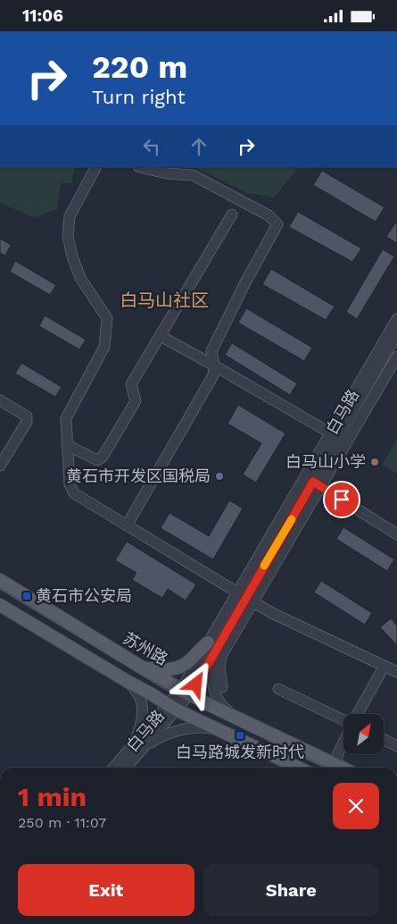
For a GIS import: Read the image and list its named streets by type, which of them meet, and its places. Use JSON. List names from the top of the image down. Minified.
{"streets":{"main road":["苏州路"],"street":["白马路"]},"crossings":[["白马路","苏州路"]],"districts":["白马山社区"],"places":{"other":["白马山小学","黄石市开发区国税局"],"transit":["黄石市公安局","白马路城发新时代"]},"north":"top right","page":{"status":"11:06","turn":["220 m","Turn right"],"heading":["1 min","250 m · 11:07"],"buttons":["Exit","Share"]}}
